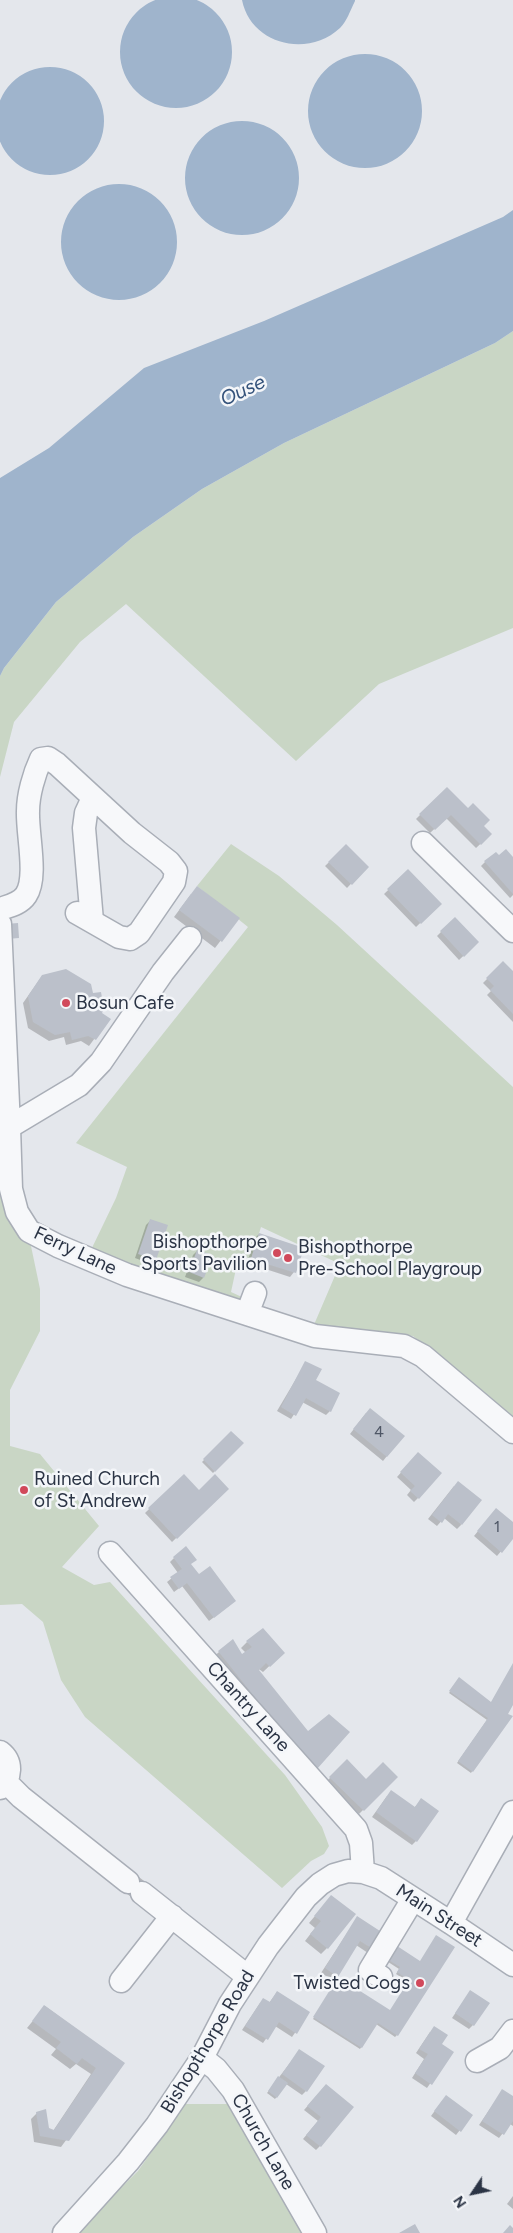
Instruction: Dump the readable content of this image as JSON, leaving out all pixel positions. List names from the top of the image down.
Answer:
{
  "streets": {
    "street": [
      "Ferry Lane",
      "Chantry Lane",
      "Main Street",
      "Bishopthorpe Road",
      "Church Lane"
    ]
  },
  "crossings": [
    ["Chantry Lane", "Main Street"],
    ["Chantry Lane", "Bishopthorpe Road"],
    ["Main Street", "Bishopthorpe Road"],
    ["Bishopthorpe Road", "Church Lane"]
  ],
  "water": ["Ouse"],
  "places": [
    "Bosun Cafe",
    "Bishopthorpe Sports Pavilion",
    "Bishopthorpe Pre-School Playgroup",
    "Ruined Church of St Andrew",
    "Twisted Cogs"
  ],
  "house_numbers": ["4", "1"],
  "north": "bottom left"
}
